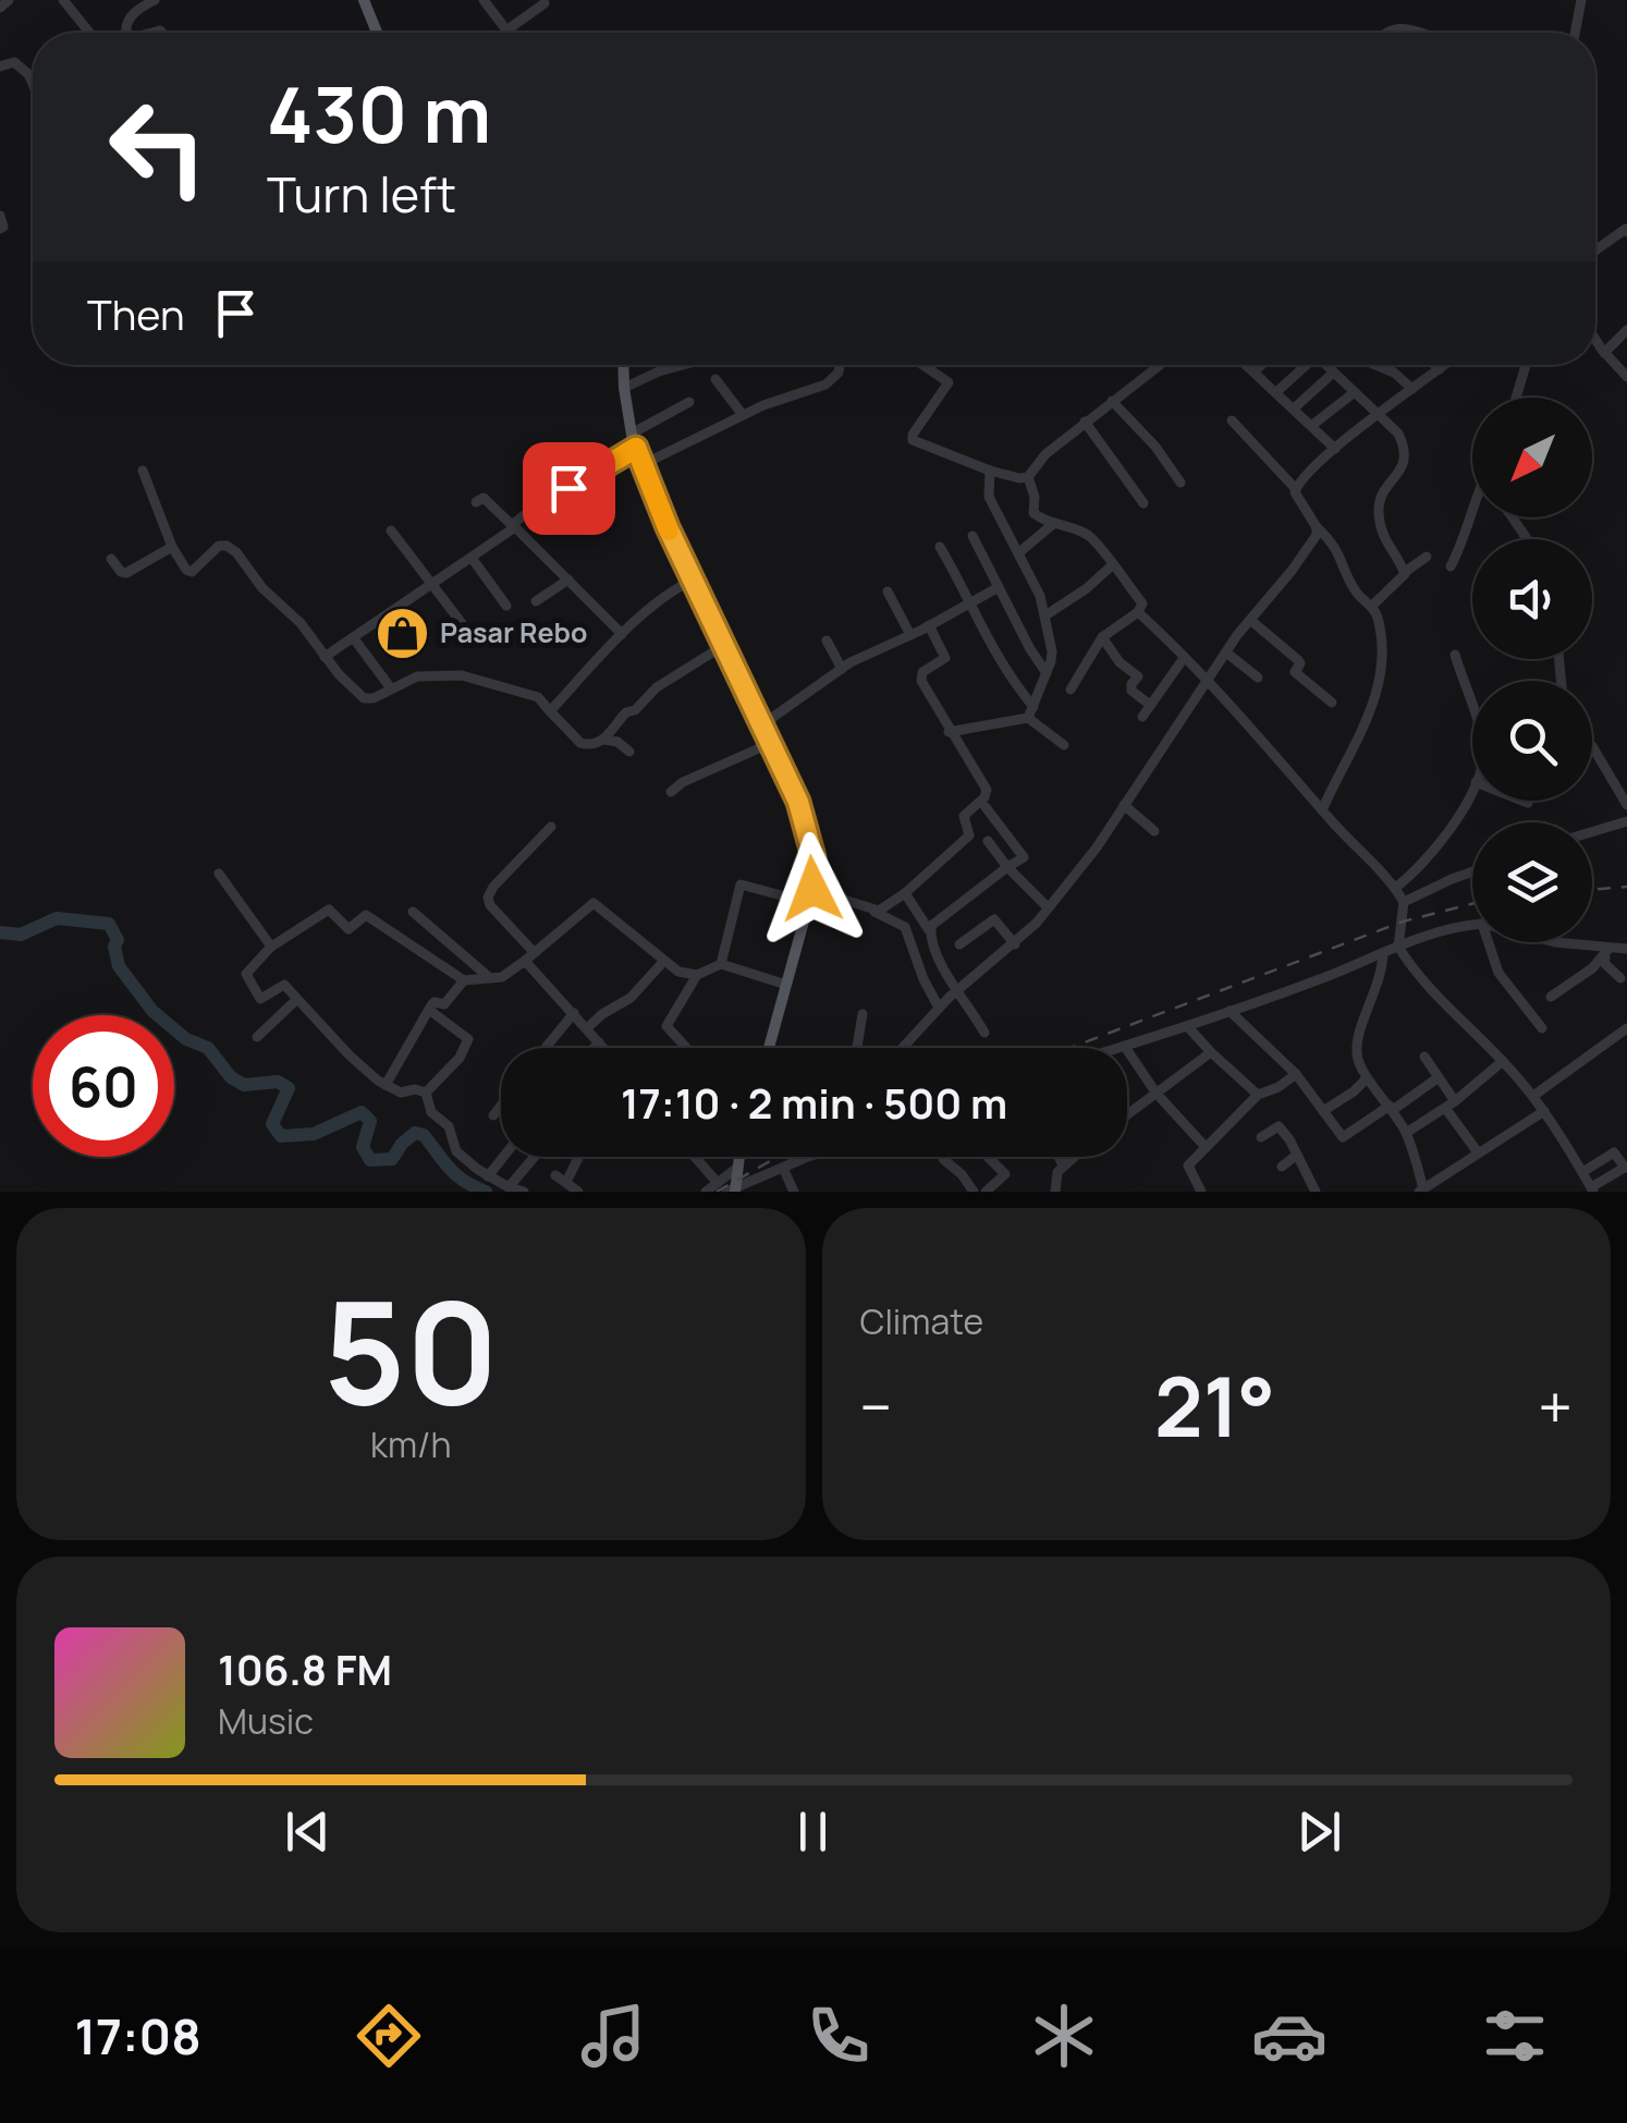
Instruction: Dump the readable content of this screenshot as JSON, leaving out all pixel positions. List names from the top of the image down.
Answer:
{
  "places": {
    "shop": ["Pasar Rebo"]
  },
  "north": "bottom left",
  "page": {
    "turn": ["430 m", "Turn left"],
    "then": "Then",
    "limit": "60",
    "trip": "17:10 · 2 min · 500 m",
    "tile": [
      ["50", "km/h"],
      "Climate"
    ],
    "heat": ["−", "21°", "+"],
    "song": ["106.8 FM", "Music"],
    "tabs": "17:08"
  }
}
